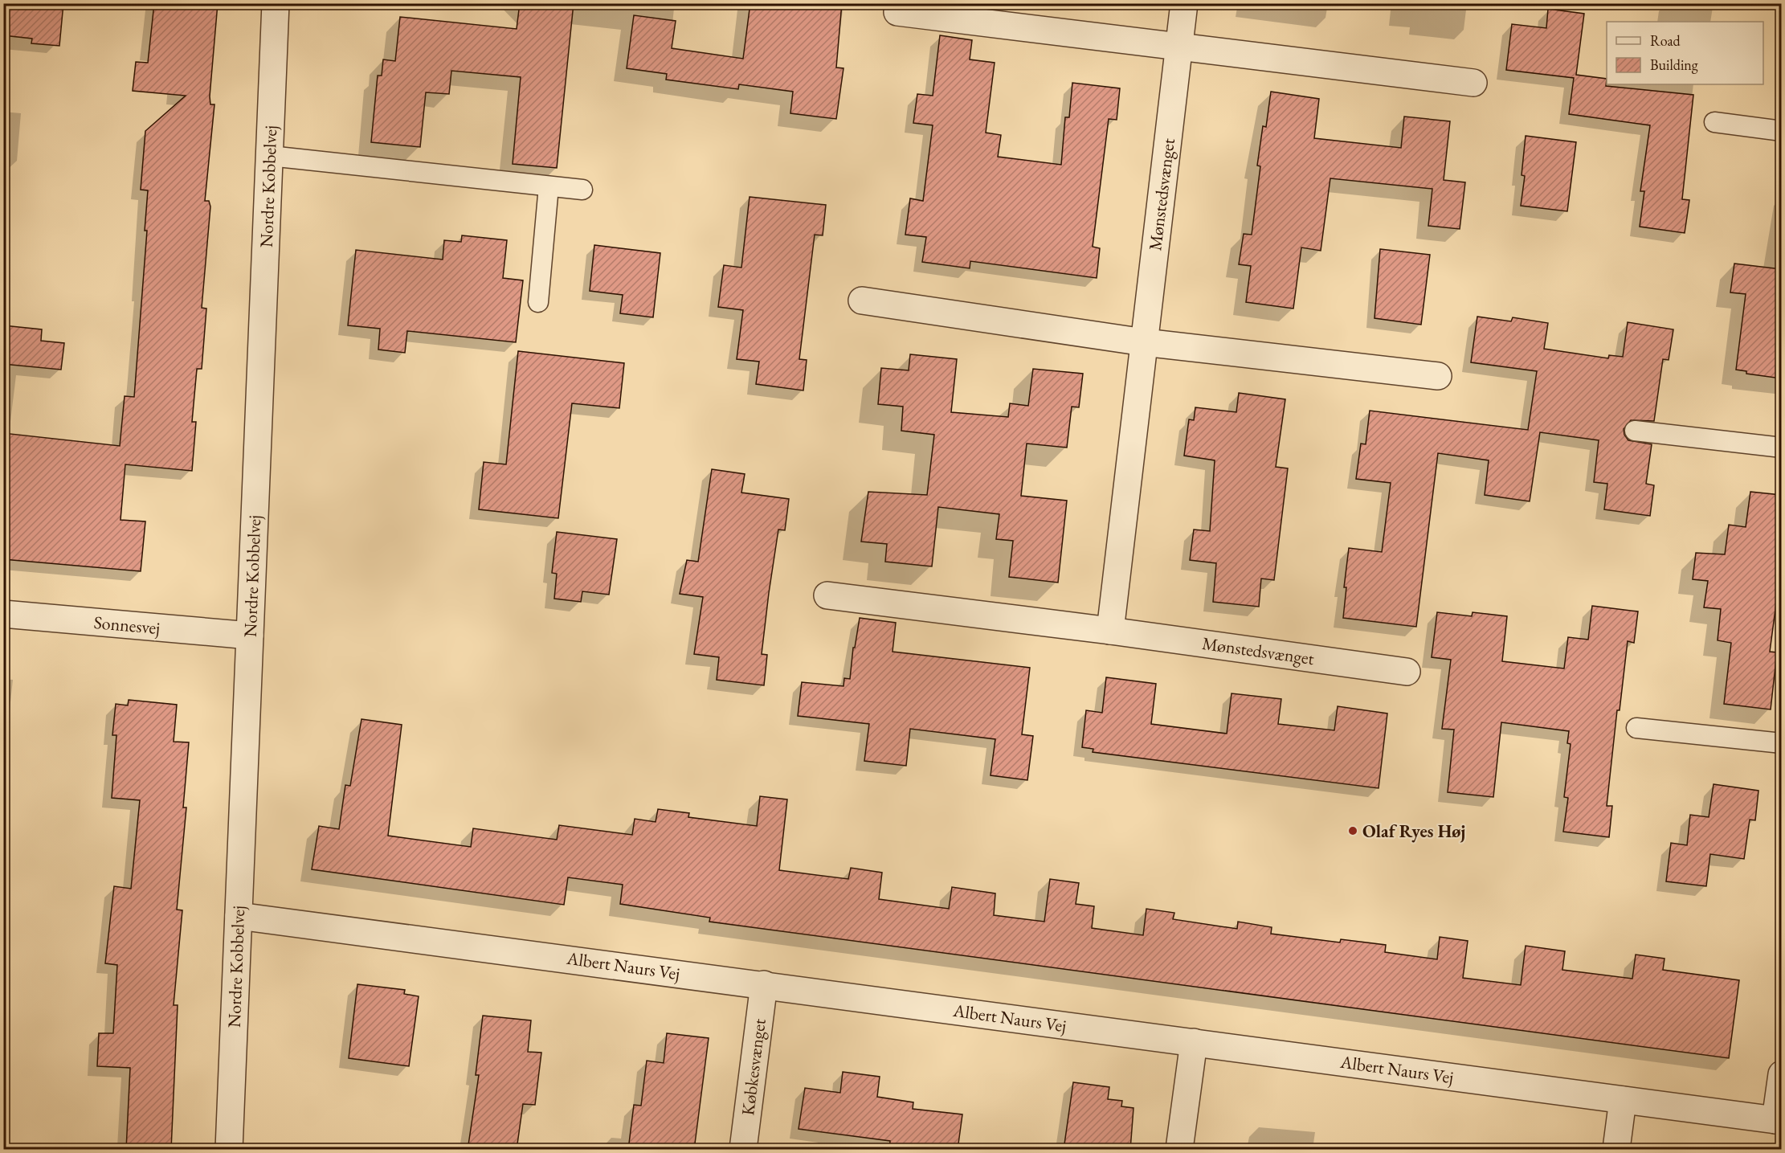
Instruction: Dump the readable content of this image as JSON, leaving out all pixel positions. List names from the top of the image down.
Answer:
{
  "streets": {
    "street": [
      "Nordre Kobbelvej",
      "Mønstedsvænget",
      "Sonnesvej",
      "Albert Naurs Vej",
      "Købkesvænget"
    ]
  },
  "crossings": [
    ["Nordre Kobbelvej", "Sonnesvej"],
    ["Nordre Kobbelvej", "Albert Naurs Vej"],
    ["Albert Naurs Vej", "Købkesvænget"]
  ],
  "places": ["Olaf Ryes Høj"],
  "legend": ["Road", "Building"]
}
